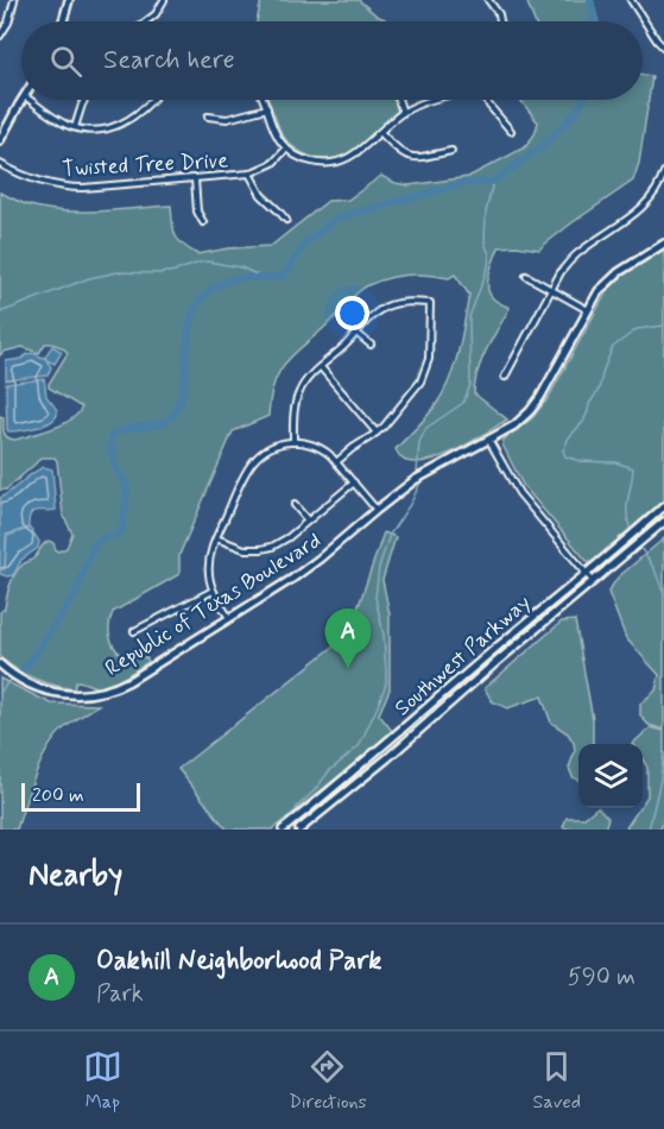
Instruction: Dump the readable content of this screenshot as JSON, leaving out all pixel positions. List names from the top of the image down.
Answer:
{
  "streets": {
    "main road": ["Republic of Texas Boulevard", "Southwest Parkway"],
    "street": ["Twisted Tree Drive"]
  },
  "scale_bar": "200 m",
  "page": {
    "search": "Search here",
    "pins": "A",
    "scale": "200 m",
    "heading": "Nearby",
    "list": [
      {
        "mark": "A",
        "name": "Oakhill Neighborhood Park",
        "note": "Park",
        "value": "590 m"
      }
    ],
    "nav": ["Map", "Directions", "Saved"]
  }
}
